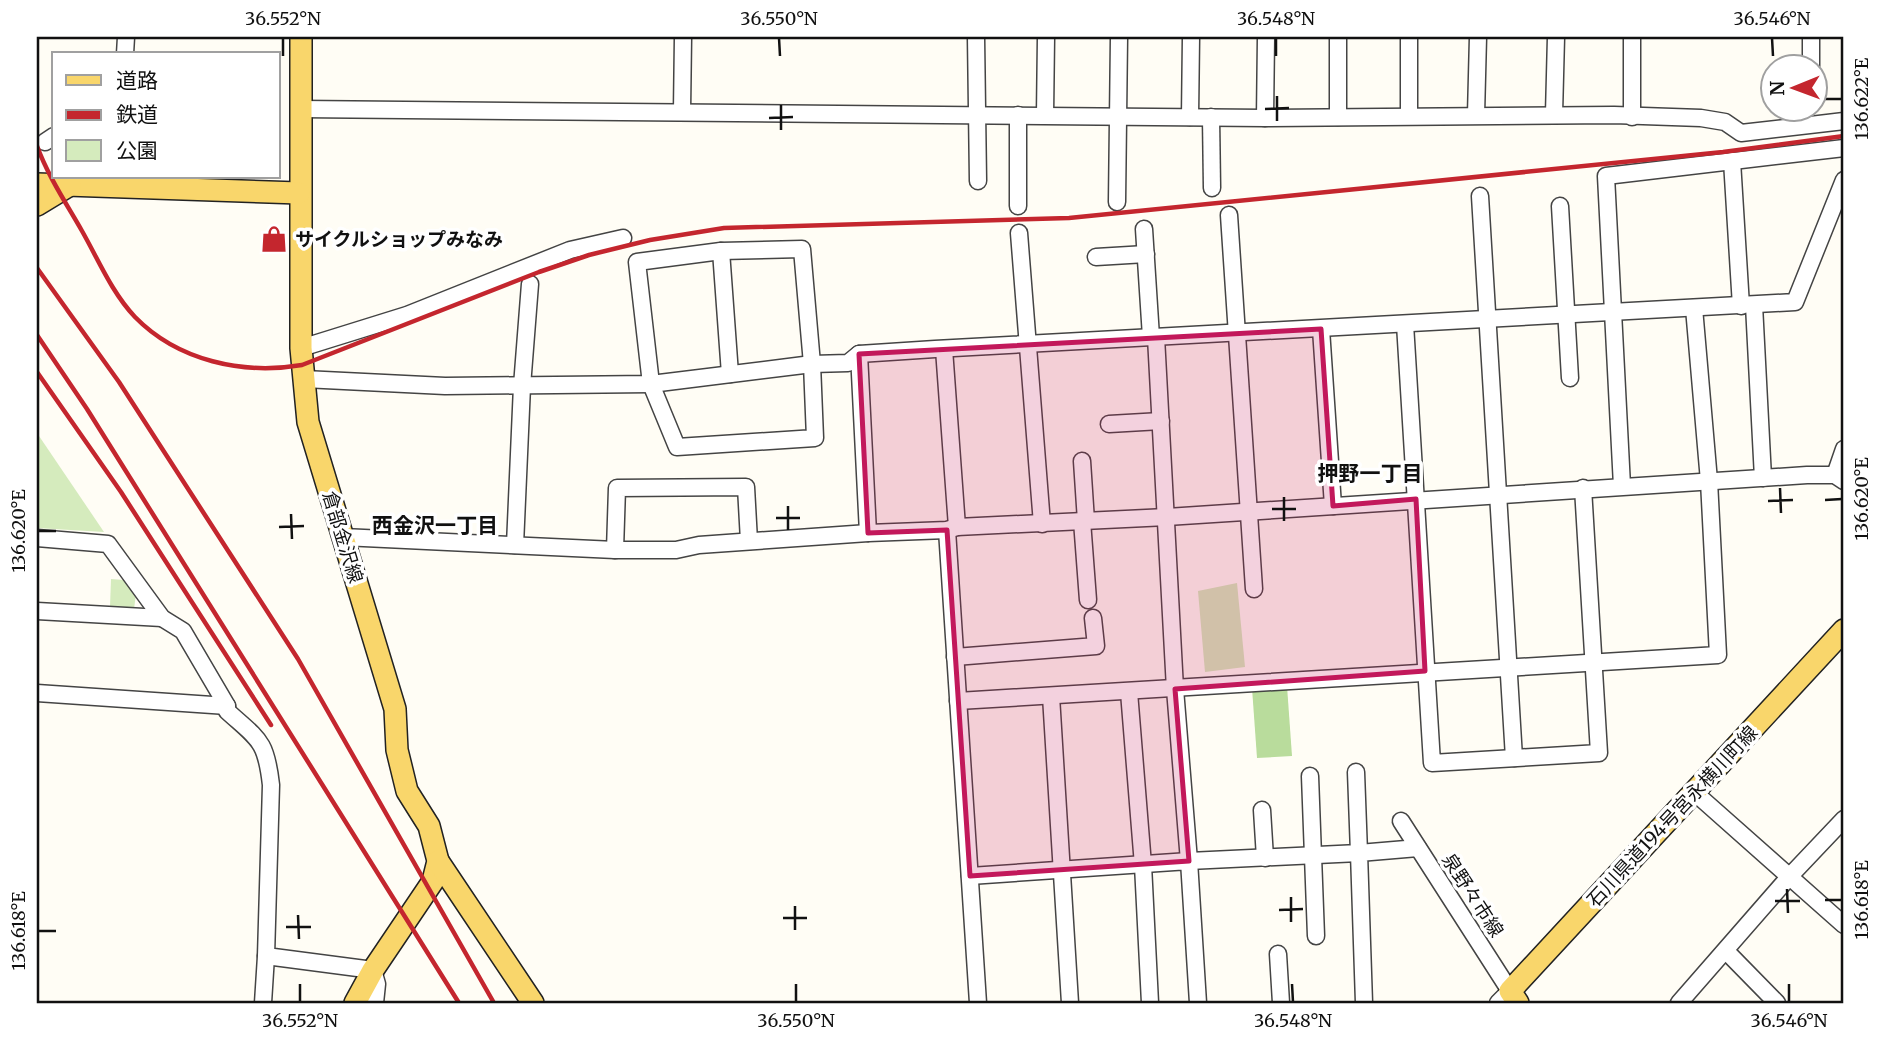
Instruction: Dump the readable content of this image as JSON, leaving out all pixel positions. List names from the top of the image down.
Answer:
{
  "streets": {
    "main road": ["倉部金沢線", "石川県道194号宮永横川町線"],
    "street": ["泉野々市線"]
  },
  "crossings": [
    ["石川県道194号宮永横川町線", "泉野々市線"]
  ],
  "districts": ["押野一丁目", "西金沢一丁目"],
  "places": {
    "shop": ["サイクルショップみなみ"]
  },
  "legend": ["道路", "鉄道", "公園"],
  "north": "left",
  "coordinates": [
    "36.552°N",
    "36.550°N",
    "36.548°N",
    "36.546°N",
    "136.622°E",
    "136.620°E",
    "136.618°E"
  ]
}
